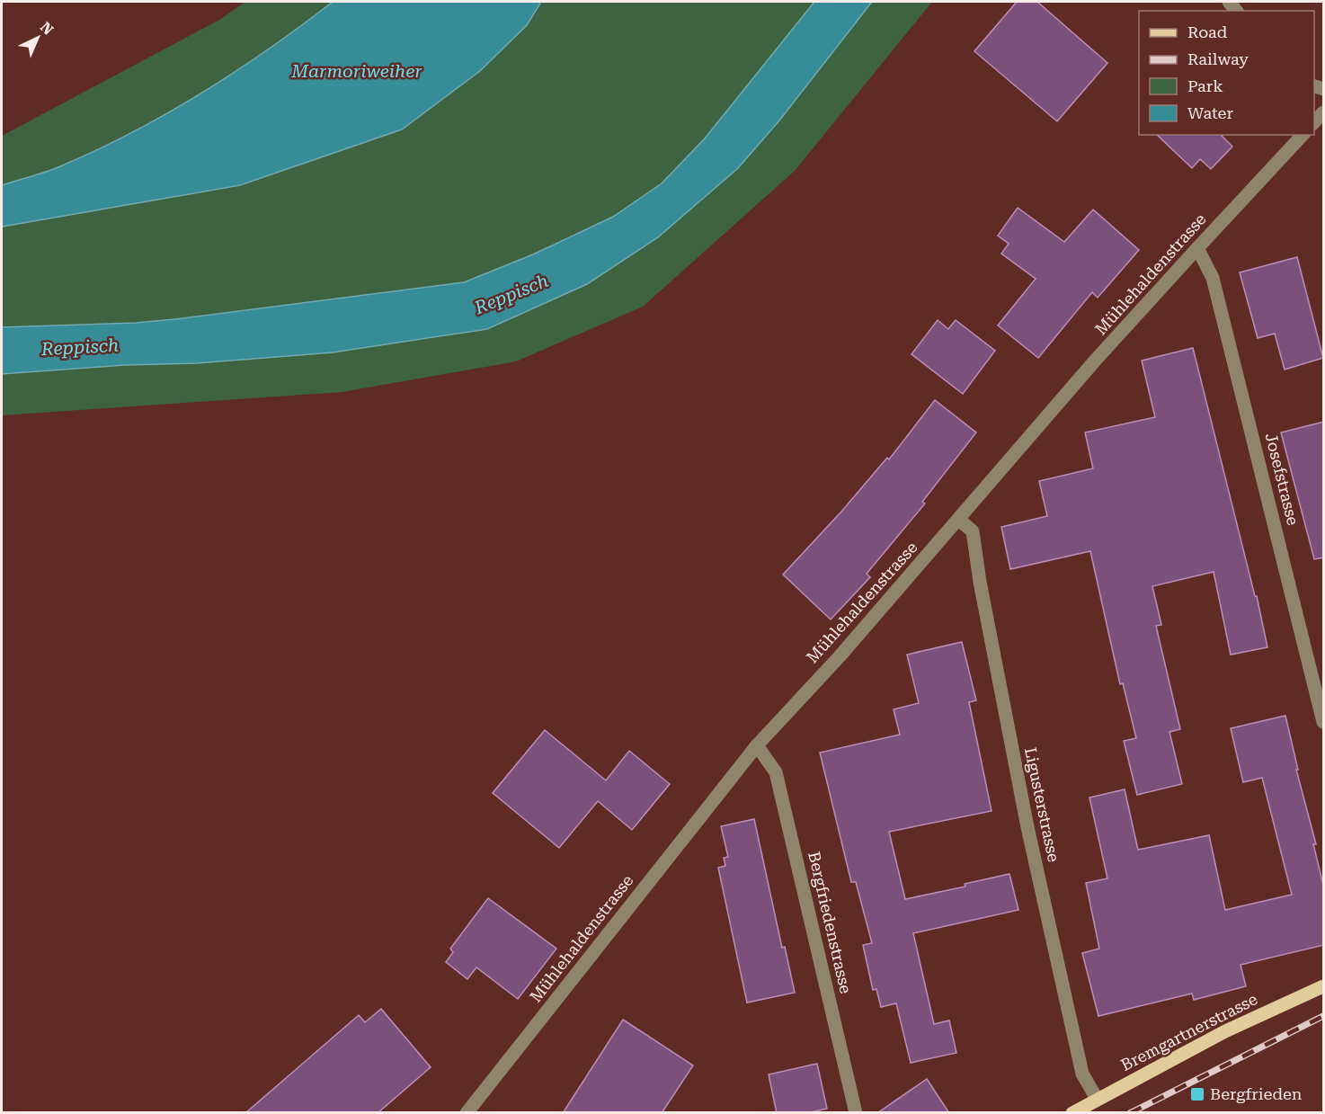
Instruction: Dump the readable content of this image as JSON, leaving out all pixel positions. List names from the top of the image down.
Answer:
{
  "streets": {
    "main road": ["Bremgartnerstrasse"],
    "street": [
      "Mühlehaldenstrasse",
      "Josefstrasse",
      "Ligusterstrasse",
      "Bergfriedenstrasse"
    ]
  },
  "crossings": [
    ["Mühlehaldenstrasse", "Josefstrasse"],
    ["Mühlehaldenstrasse", "Ligusterstrasse"],
    ["Mühlehaldenstrasse", "Bergfriedenstrasse"],
    ["Ligusterstrasse", "Bremgartnerstrasse"]
  ],
  "water": ["Marmoriweiher", "Reppisch"],
  "places": {
    "transit": ["Bergfrieden"]
  },
  "legend": [
    "Road",
    "Railway",
    "Park",
    "Water"
  ],
  "north": "top right"
}
